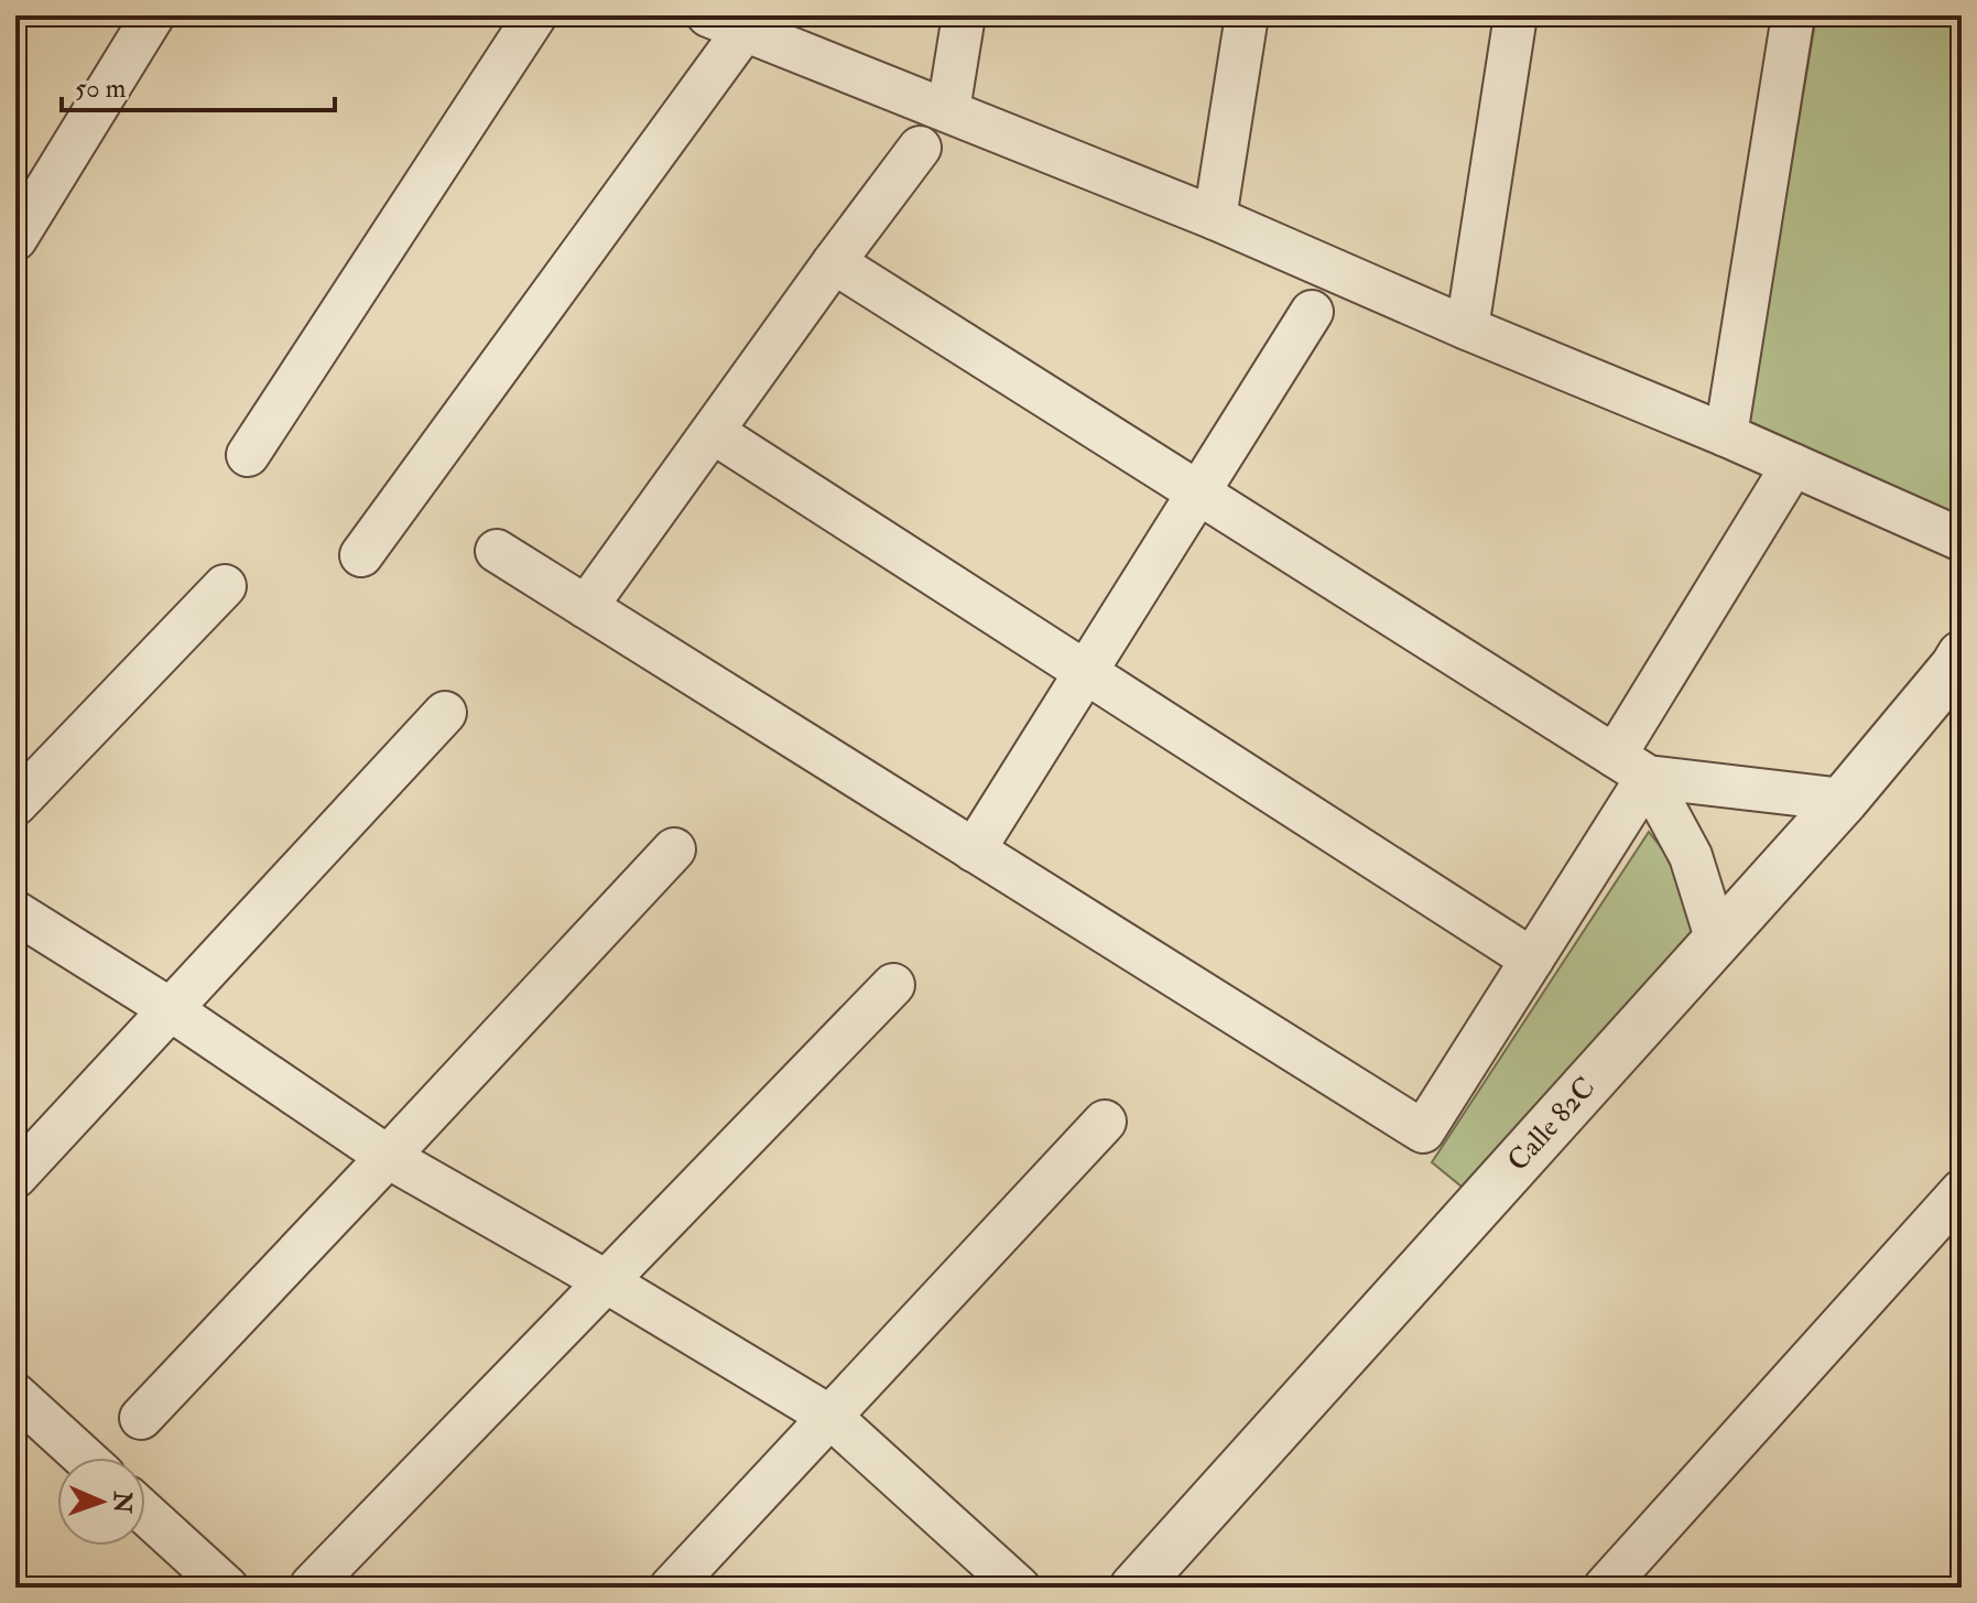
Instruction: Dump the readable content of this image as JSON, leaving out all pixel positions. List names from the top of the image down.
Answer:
{
  "streets": {
    "street": ["Calle 82C"]
  },
  "scale_bar": "50 m",
  "north": "right"
}
